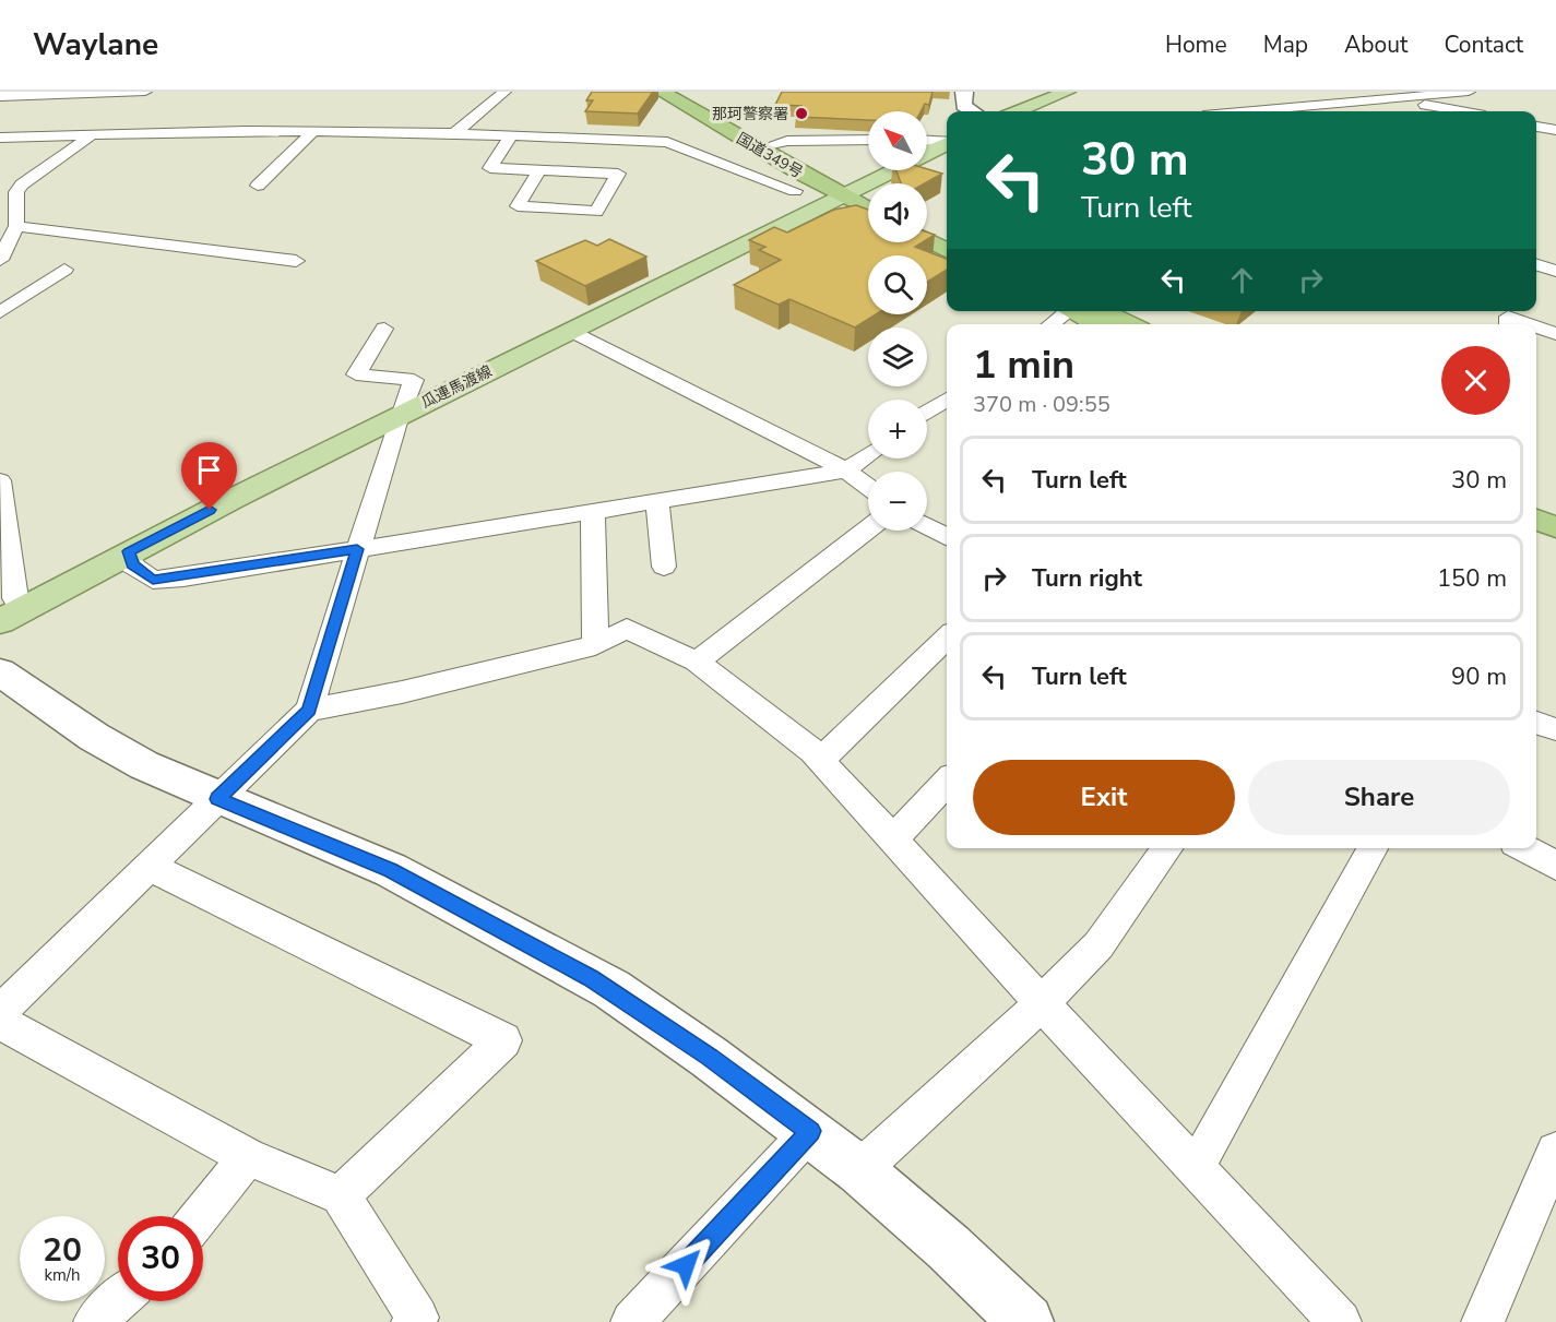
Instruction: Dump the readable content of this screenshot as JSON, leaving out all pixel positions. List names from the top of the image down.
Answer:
{
  "streets": {
    "highway": ["国道349号"],
    "main road": ["瓜連馬渡線"]
  },
  "crossings": [
    ["国道349号", "瓜連馬渡線"]
  ],
  "places": ["那珂警察署"],
  "north": "top left",
  "page": {
    "header": "Waylane",
    "nav": [
      "Home",
      "Map",
      "About",
      "Contact"
    ],
    "map_buttons": ["+", "−"],
    "turn": ["30 m", "Turn left"],
    "heading": ["1 min", "370 m · 09:55"],
    "list": [
      {
        "name": "Turn left",
        "value": "30 m"
      },
      {
        "name": "Turn right",
        "value": "150 m"
      },
      {
        "name": "Turn left",
        "value": "90 m"
      }
    ],
    "buttons": ["Exit", "Share"],
    "speed": "20 km/h",
    "limit": "30"
  }
}
